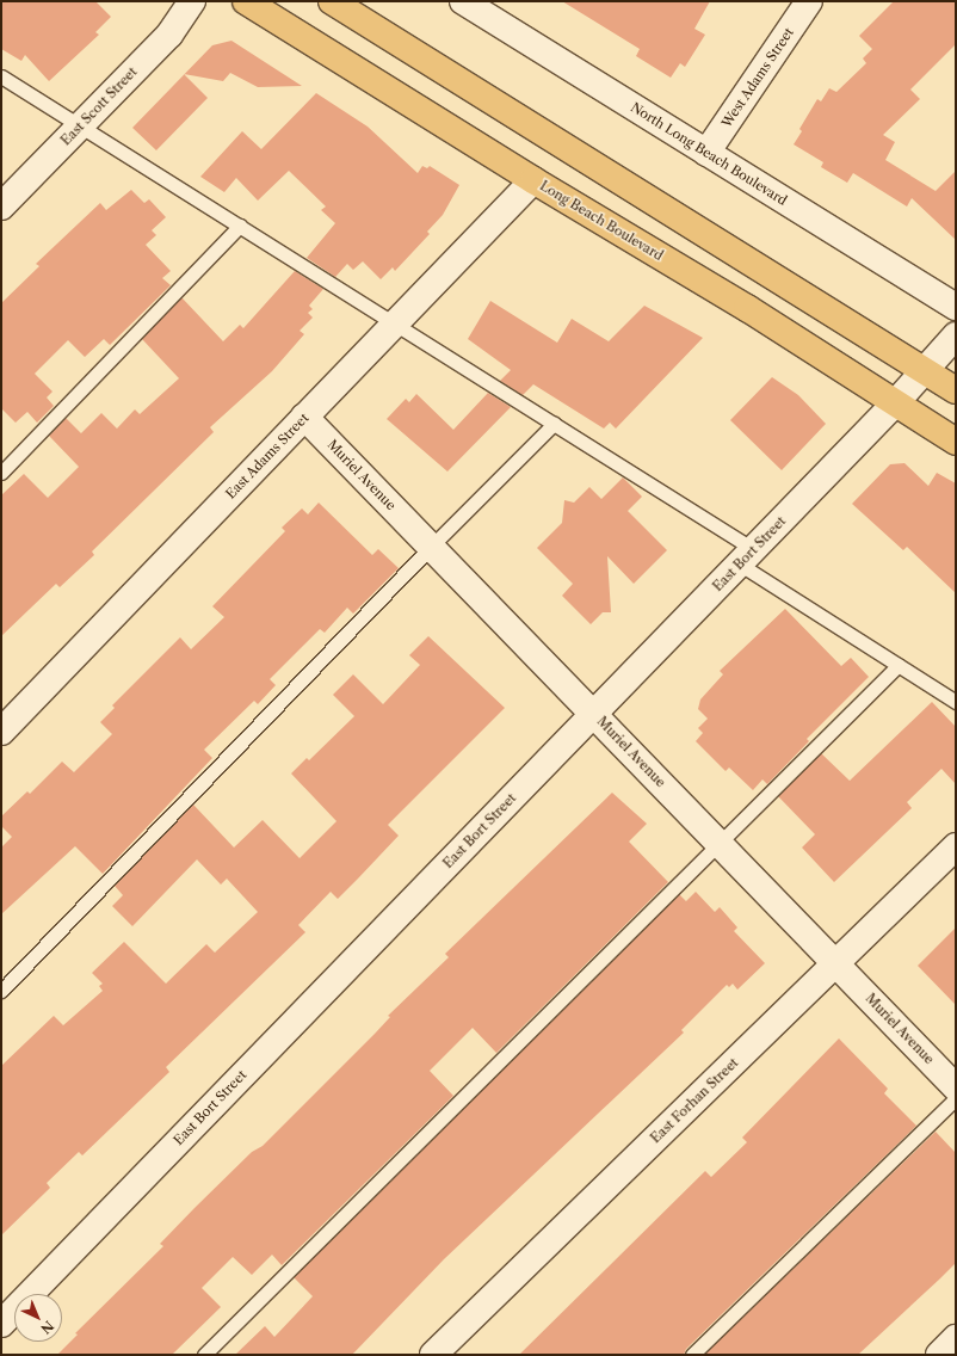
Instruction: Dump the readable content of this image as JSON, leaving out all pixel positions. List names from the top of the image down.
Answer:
{
  "streets": {
    "main road": ["Long Beach Boulevard"],
    "street": [
      "West Adams Street",
      "East Scott Street",
      "North Long Beach Boulevard",
      "East Adams Street",
      "Muriel Avenue",
      "East Bort Street",
      "East Forhan Street"
    ]
  },
  "crossings": [
    ["West Adams Street", "North Long Beach Boulevard"],
    ["Long Beach Boulevard", "East Adams Street"],
    ["Long Beach Boulevard", "East Bort Street"],
    ["East Adams Street", "Muriel Avenue"],
    ["Muriel Avenue", "East Bort Street"],
    ["Muriel Avenue", "East Forhan Street"]
  ],
  "north": "bottom right"
}
